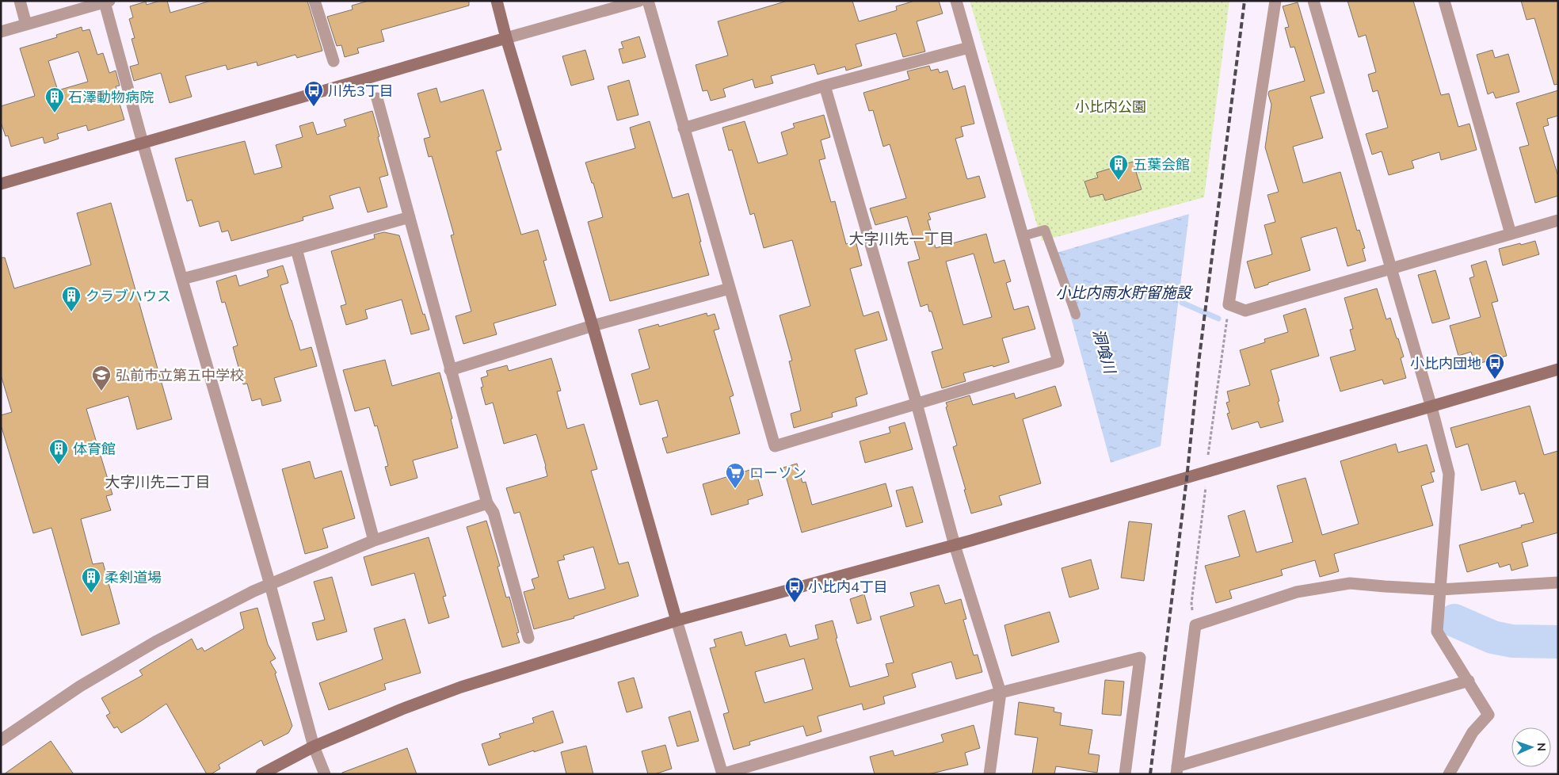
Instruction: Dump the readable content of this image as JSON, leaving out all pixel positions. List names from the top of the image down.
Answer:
{
  "districts": ["大字川先一丁目", "大字川先二丁目"],
  "water": ["小比内雨水貯留施設", "洞喰川"],
  "parks": ["小比内公園"],
  "places": {
    "bus stop": ["川先3丁目", "小比内団地", "小比内4丁目"],
    "building": [
      "石澤動物病院",
      "五葉会館",
      "クラブハウス",
      "体育館",
      "柔剣道場"
    ],
    "school or university": ["弘前市立第五中学校"],
    "supermarket": ["ローソン"]
  },
  "north": "right"
}
